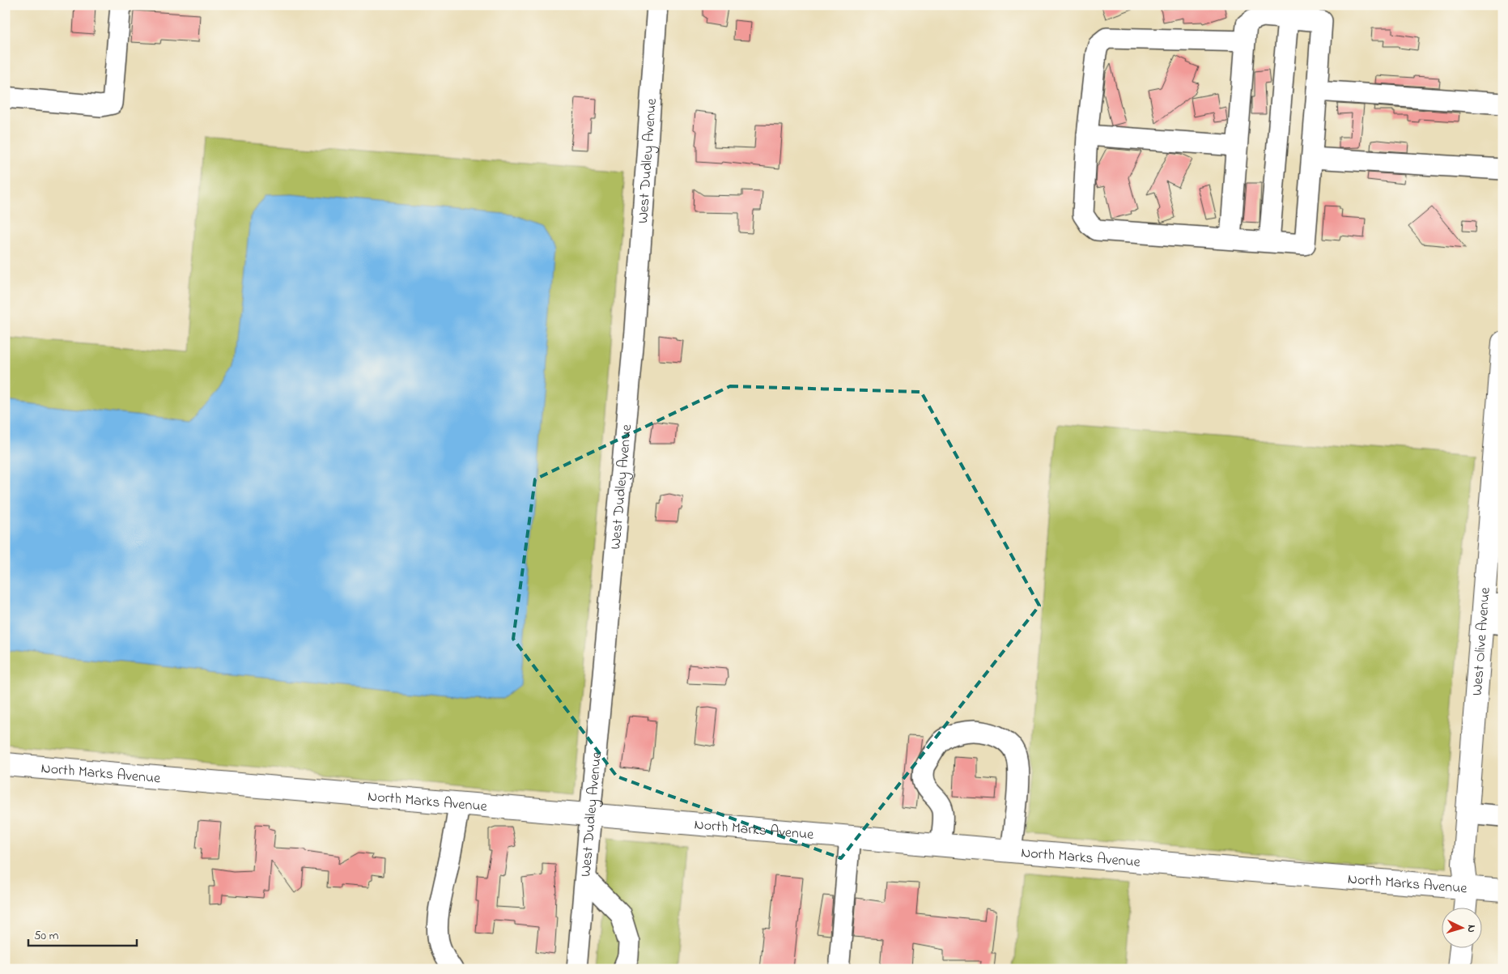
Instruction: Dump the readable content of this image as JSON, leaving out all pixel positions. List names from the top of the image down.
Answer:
{
  "streets": {
    "main road": ["West Olive Avenue", "North Marks Avenue"],
    "street": ["West Dudley Avenue"]
  },
  "crossings": [
    ["West Dudley Avenue", "North Marks Avenue"],
    ["West Olive Avenue", "North Marks Avenue"]
  ],
  "scale_bar": "50 m",
  "north": "right"
}
